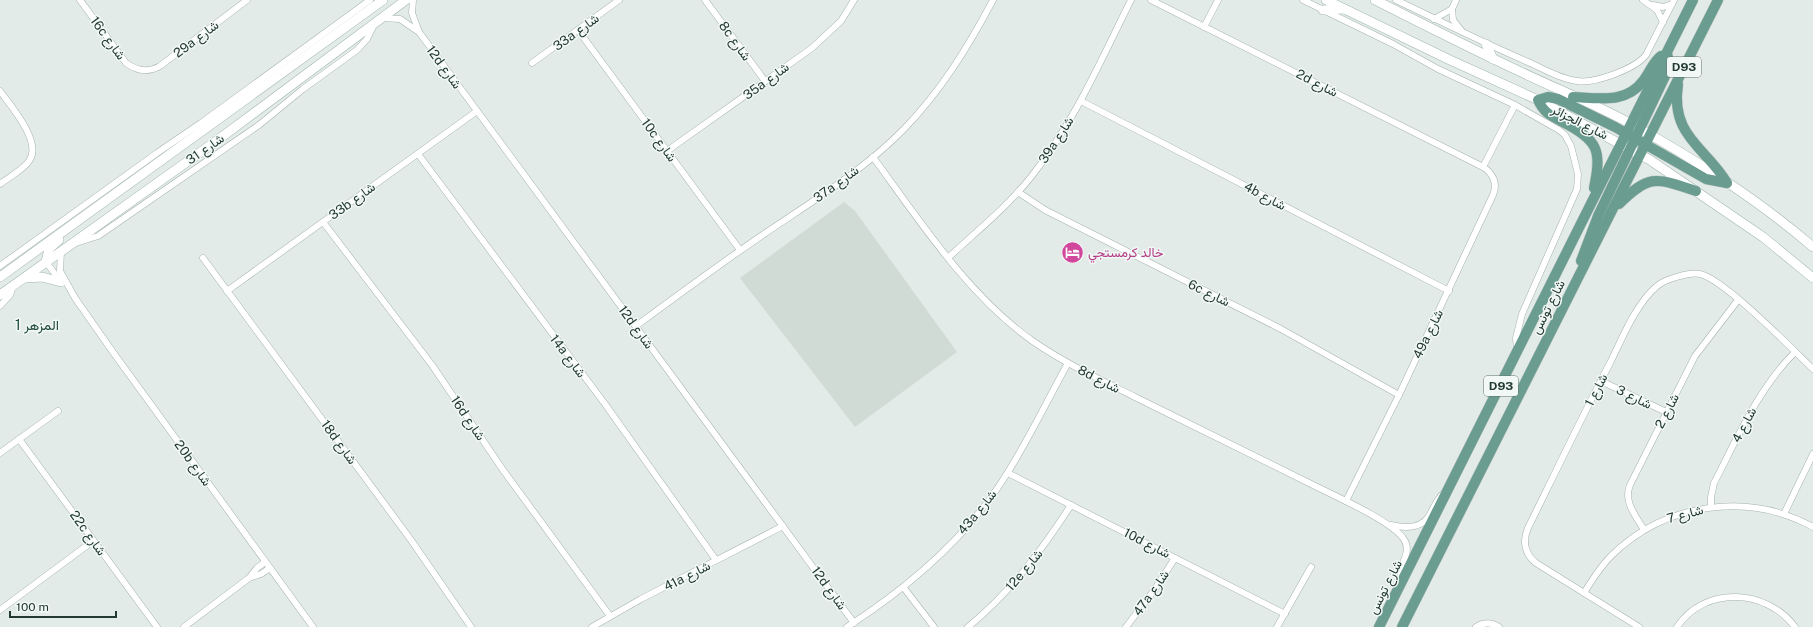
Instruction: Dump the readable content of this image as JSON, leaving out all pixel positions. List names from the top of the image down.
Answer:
{
  "streets": {
    "main road": ["D93", "شارع تونس"],
    "street": [
      "33a شارع",
      "16c شارع",
      "29a شارع",
      "8c شارع",
      "12d شارع",
      "35a شارع",
      "2d شارع",
      "شارع الجزائر",
      "10c شارع",
      "39a شارع",
      "شارع 31",
      "37a شارع",
      "4b شارع",
      "33b شارع",
      "6c شارع",
      "49a شارع",
      "14a شارع",
      "8d شارع",
      "شارع 1",
      "شارع 3",
      "شارع 2",
      "16d شارع",
      "شارع 4",
      "18d شارع",
      "20b شارع",
      "43a شارع",
      "شارع 7",
      "22c شارع",
      "10d شارع",
      "12e شارع",
      "41a شارع",
      "47a شارع"
    ]
  },
  "crossings": [
    ["33a شارع", "10c شارع"],
    ["16c شارع", "29a شارع"],
    ["8c شارع", "35a شارع"],
    ["12d شارع", "شارع 31"],
    ["12d شارع", "37a شارع"],
    ["12d شارع", "33b شارع"],
    ["12d شارع", "43a شارع"],
    ["12d شارع", "41a شارع"],
    ["35a شارع", "10c شارع"],
    ["2d شارع", "49a شارع"],
    ["شارع الجزائر", "شارع تونس"],
    ["10c شارع", "37a شارع"],
    ["39a شارع", "4b شارع"],
    ["39a شارع", "6c شارع"],
    ["39a شارع", "8d شارع"],
    ["شارع 31", "20b شارع"],
    ["37a شارع", "8d شارع"],
    ["4b شارع", "49a شارع"],
    ["33b شارع", "14a شارع"],
    ["33b شارع", "16d شارع"],
    ["33b شارع", "18d شارع"],
    ["6c شارع", "49a شارع"],
    ["شارع تونس", "8d شارع"],
    ["49a شارع", "8d شارع"],
    ["14a شارع", "41a شارع"],
    ["8d شارع", "43a شارع"],
    ["شارع 1", "شارع 3"],
    ["شارع 1", "شارع 2"],
    ["شارع 1", "شارع 4"],
    ["شارع 1", "شارع 7"],
    ["شارع 3", "شارع 2"],
    ["شارع 2", "شارع 7"],
    ["16d شارع", "41a شارع"],
    ["شارع 4", "شارع 7"],
    ["43a شارع", "10d شارع"],
    ["10d شارع", "12e شارع"],
    ["10d شارع", "47a شارع"]
  ],
  "districts": ["المزهر 1"],
  "places": {
    "hotel": ["خالد كرمستجي"]
  },
  "scale_bar": "100 m"
}
